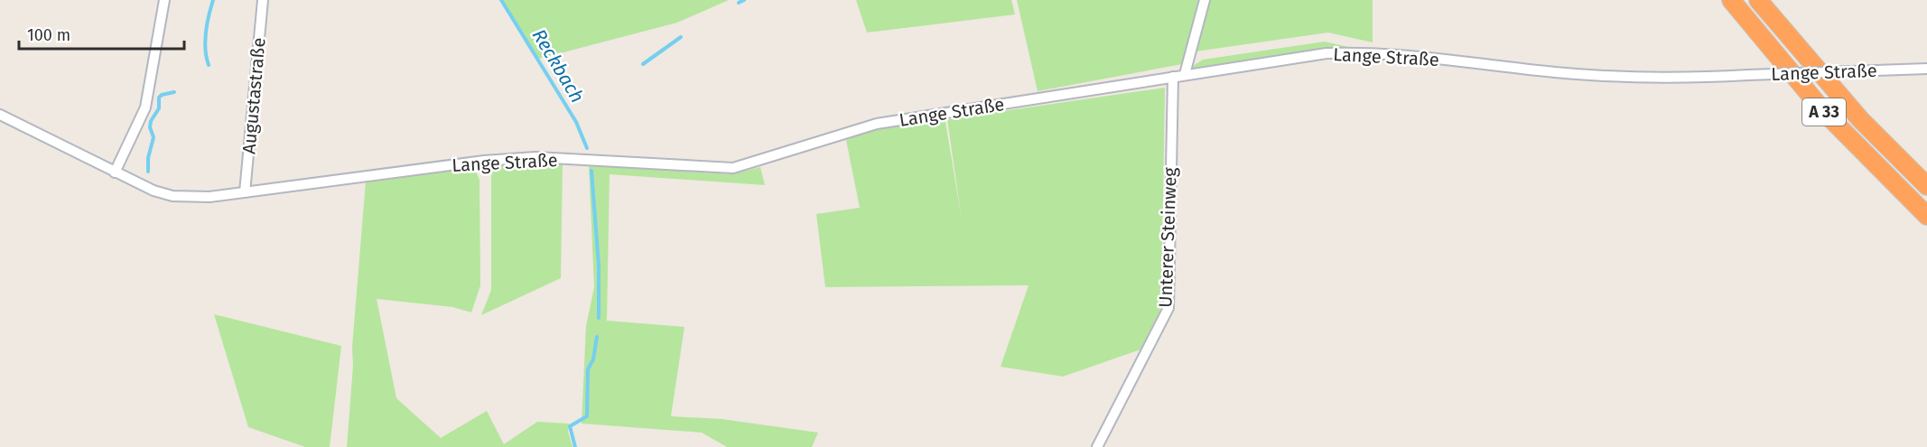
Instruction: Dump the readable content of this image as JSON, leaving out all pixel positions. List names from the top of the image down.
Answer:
{
  "streets": {
    "highway": ["A 33"],
    "street": ["Lange Straße", "Augustastraße", "Unterer Steinweg"]
  },
  "crossings": [
    ["Lange Straße", "Augustastraße"],
    ["Lange Straße", "Unterer Steinweg"]
  ],
  "water": ["Reckbach"],
  "scale_bar": "100 m"
}
